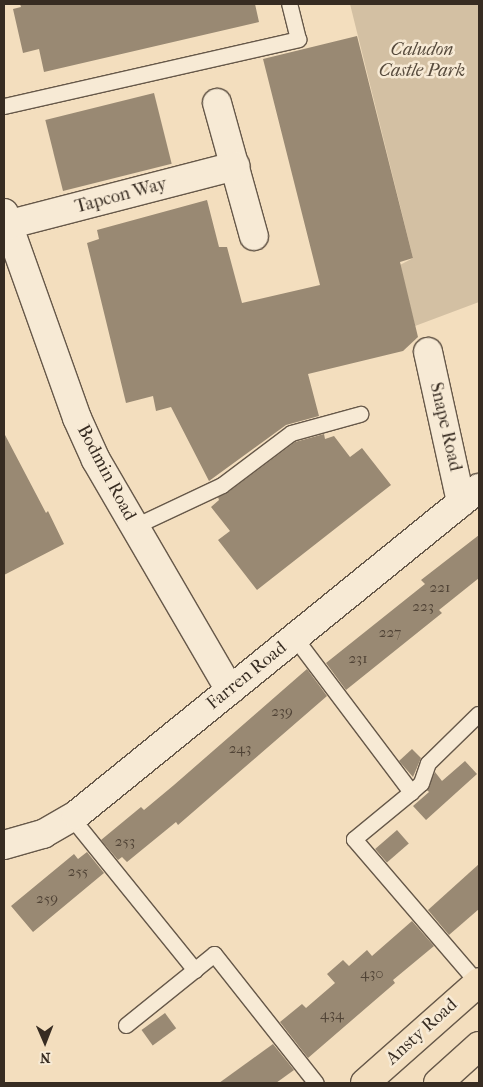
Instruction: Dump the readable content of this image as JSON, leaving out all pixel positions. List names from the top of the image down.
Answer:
{
  "streets": {
    "highway": ["Ansty Road"],
    "street": [
      "Tapcon Way",
      "Snape Road",
      "Bodmin Road",
      "Farren Road"
    ]
  },
  "crossings": [
    ["Tapcon Way", "Bodmin Road"],
    ["Snape Road", "Farren Road"],
    ["Bodmin Road", "Farren Road"]
  ],
  "parks": ["Caludon Castle Park"],
  "house_numbers": [
    "221",
    "223",
    "227",
    "231",
    "239",
    "243",
    "253",
    "255",
    "259",
    "430",
    "434"
  ],
  "north": "bottom"
}
